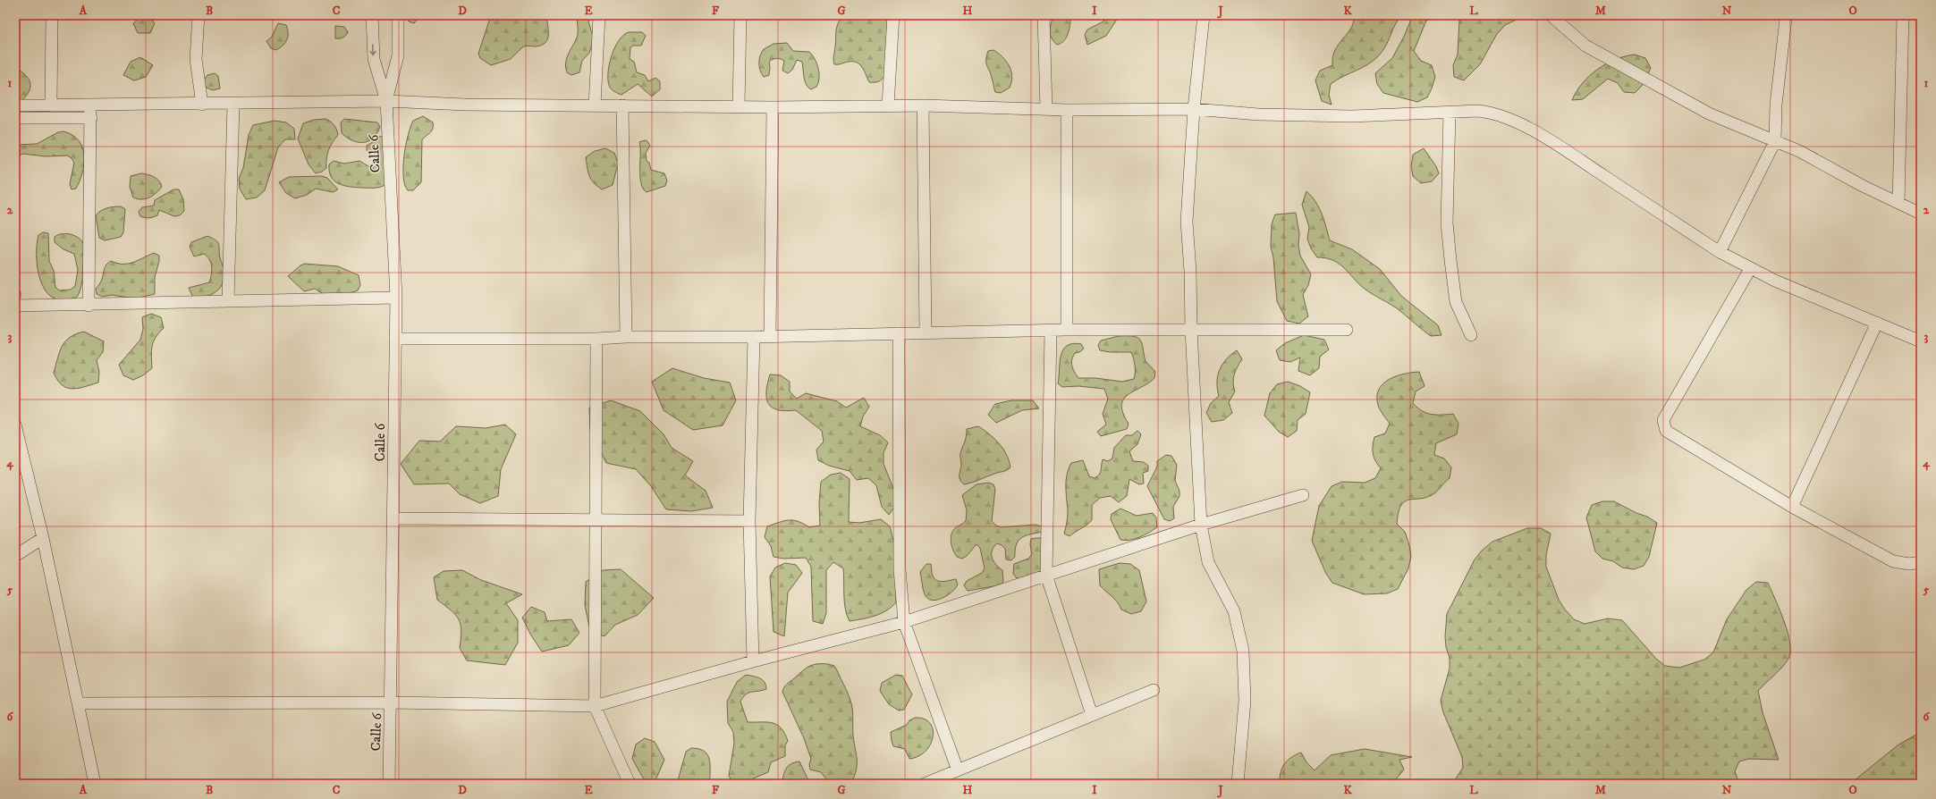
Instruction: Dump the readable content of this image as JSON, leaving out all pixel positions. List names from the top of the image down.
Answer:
{
  "streets": {
    "street": ["Calle 6"]
  },
  "grid": {
    "columns": [
      "A",
      "B",
      "C",
      "D",
      "E",
      "F",
      "G",
      "H",
      "I",
      "J",
      "K",
      "L",
      "M",
      "N",
      "O"
    ],
    "rows": [
      "1",
      "2",
      "3",
      "4",
      "5",
      "6"
    ]
  }
}
